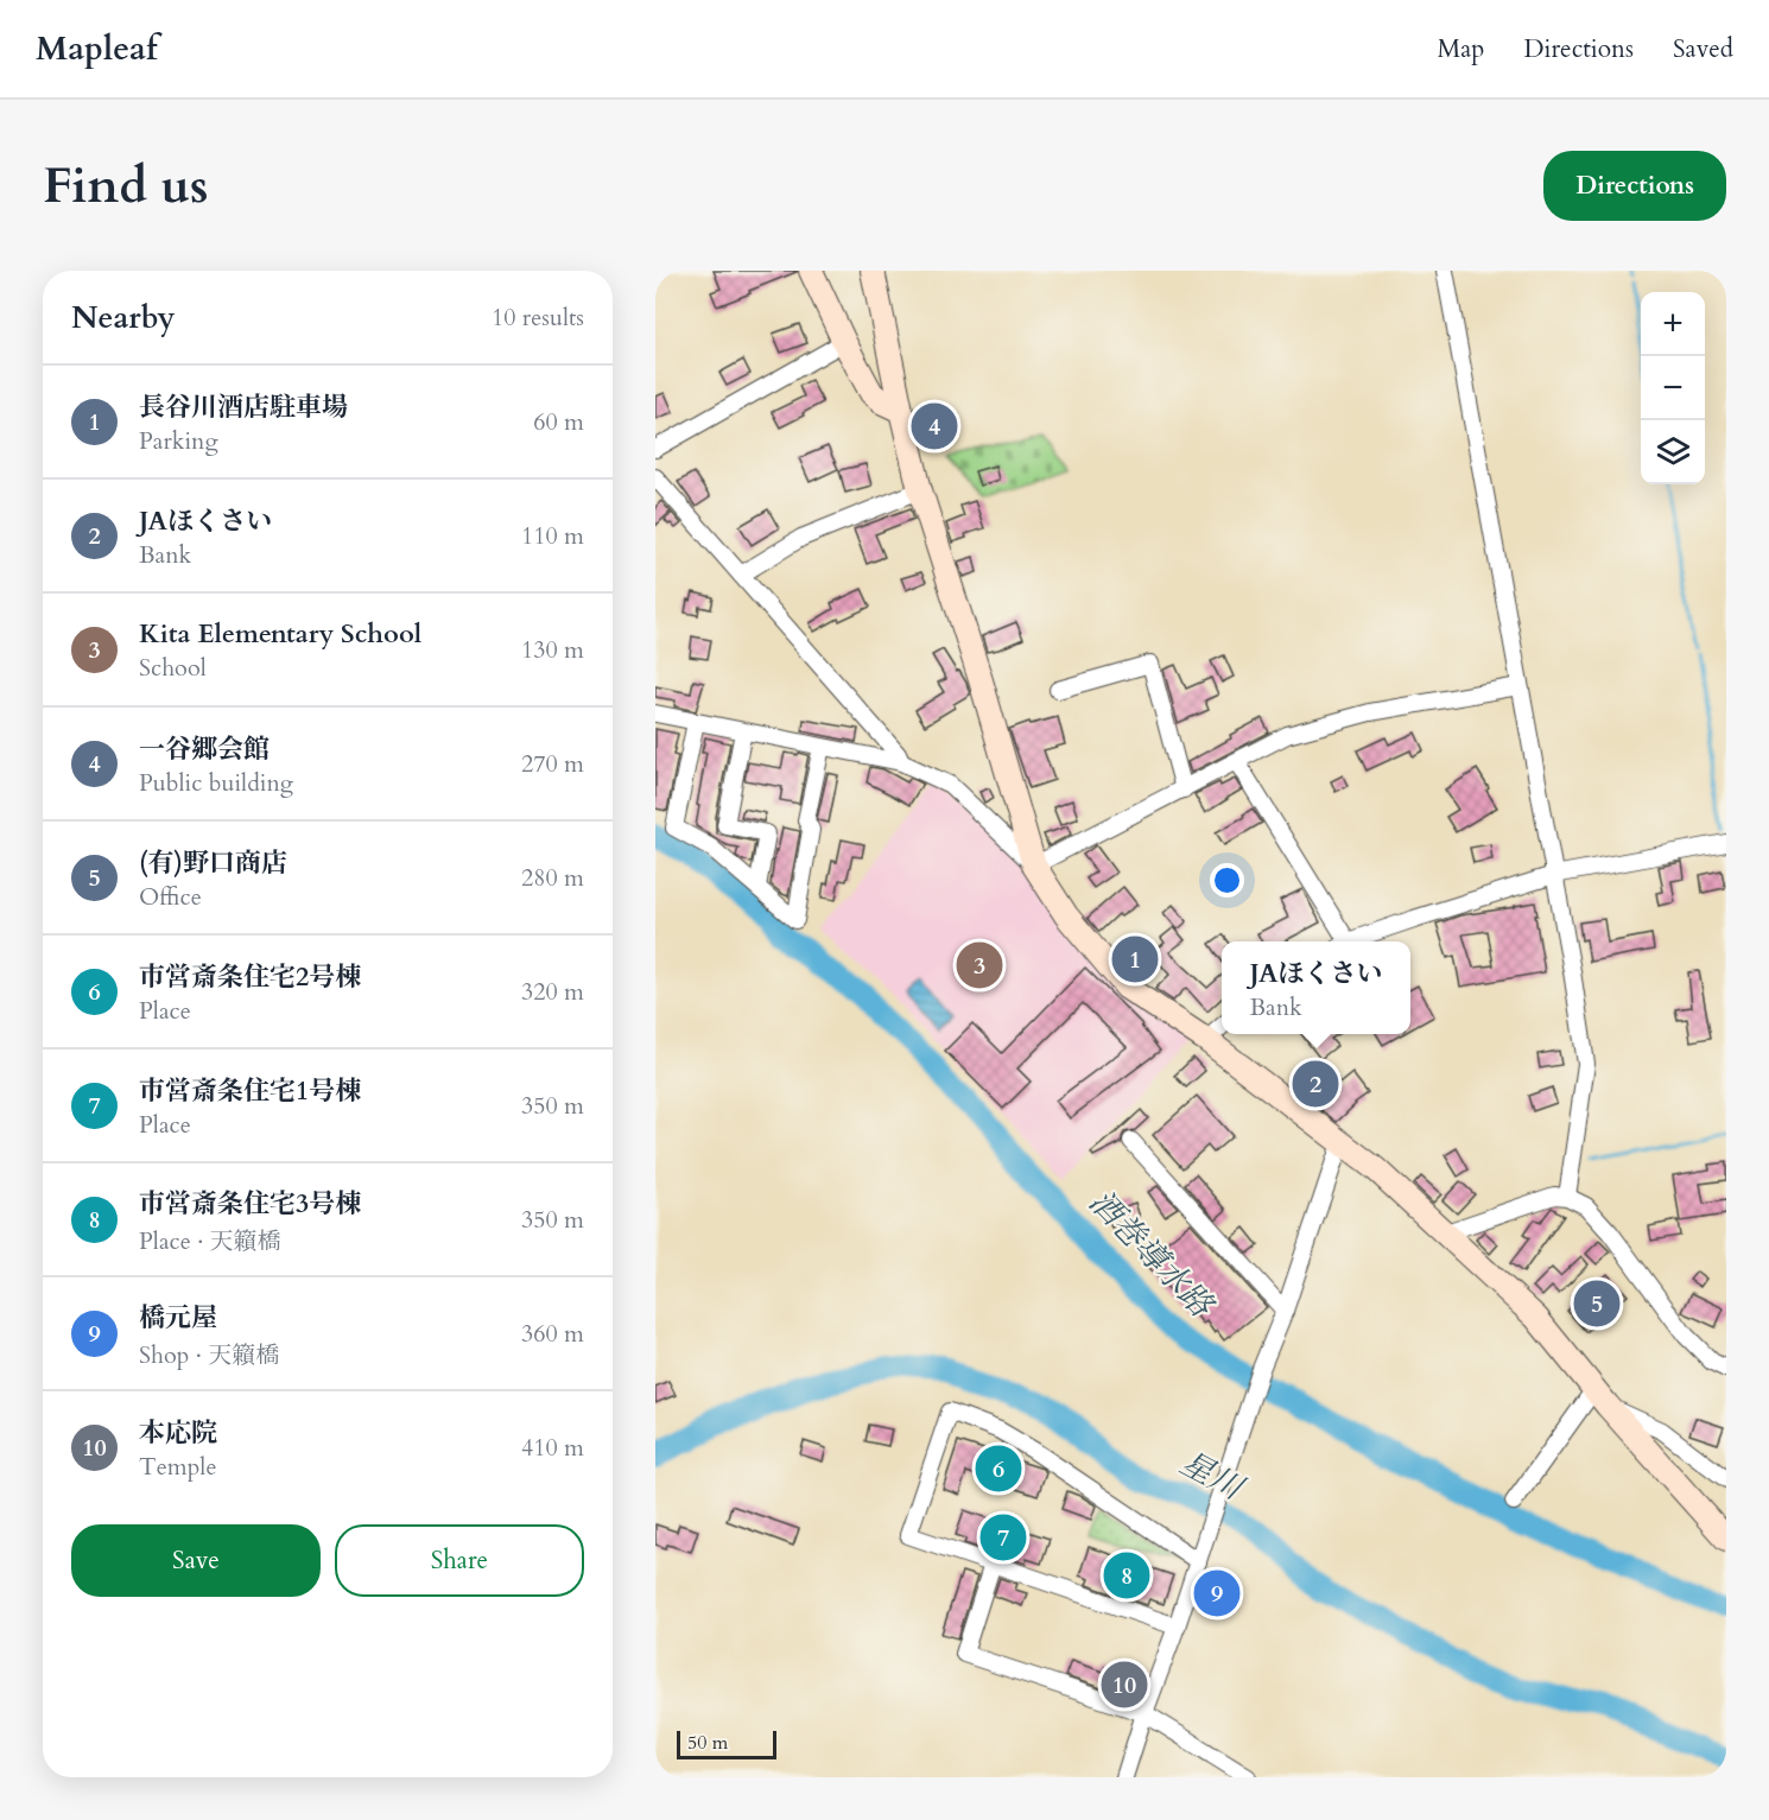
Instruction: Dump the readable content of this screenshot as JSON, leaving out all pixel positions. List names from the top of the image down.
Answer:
{
  "water": ["酒巻導水路", "星川"],
  "scale_bar": "50 m",
  "page": {
    "header": "Mapleaf",
    "nav": ["Map", "Directions", "Saved"],
    "buttons": [
      "Directions",
      ["Save", "Share"]
    ],
    "title": "Find us",
    "heading": ["Nearby", "10 results"],
    "map_buttons": ["+", "−"],
    "list": [
      {
        "mark": "1",
        "name": "長谷川酒店駐車場",
        "note": "Parking",
        "value": "60 m"
      },
      {
        "mark": "2",
        "name": "JAほくさい",
        "note": "Bank",
        "value": "110 m"
      },
      {
        "mark": "3",
        "name": "Kita Elementary School",
        "note": "School",
        "value": "130 m"
      },
      {
        "mark": "4",
        "name": "一谷郷会館",
        "note": "Public building",
        "value": "270 m"
      },
      {
        "mark": "5",
        "name": "(有)野口商店",
        "note": "Office",
        "value": "280 m"
      },
      {
        "mark": "6",
        "name": "市営斎条住宅2号棟",
        "note": "Place",
        "value": "320 m"
      },
      {
        "mark": "7",
        "name": "市営斎条住宅1号棟",
        "note": "Place",
        "value": "350 m"
      },
      {
        "mark": "8",
        "name": "市営斎条住宅3号棟",
        "note": "Place · 天籟橋",
        "value": "350 m"
      },
      {
        "mark": "9",
        "name": "橋元屋",
        "note": "Shop · 天籟橋",
        "value": "360 m"
      },
      {
        "mark": "10",
        "name": "本応院",
        "note": "Temple",
        "value": "410 m"
      }
    ],
    "pins": [
      "4",
      "1",
      "3",
      "2",
      "5",
      "6",
      "7",
      "8",
      "9",
      "10"
    ],
    "popup": ["JAほくさい", "Bank"],
    "scale": "50 m"
  }
}
